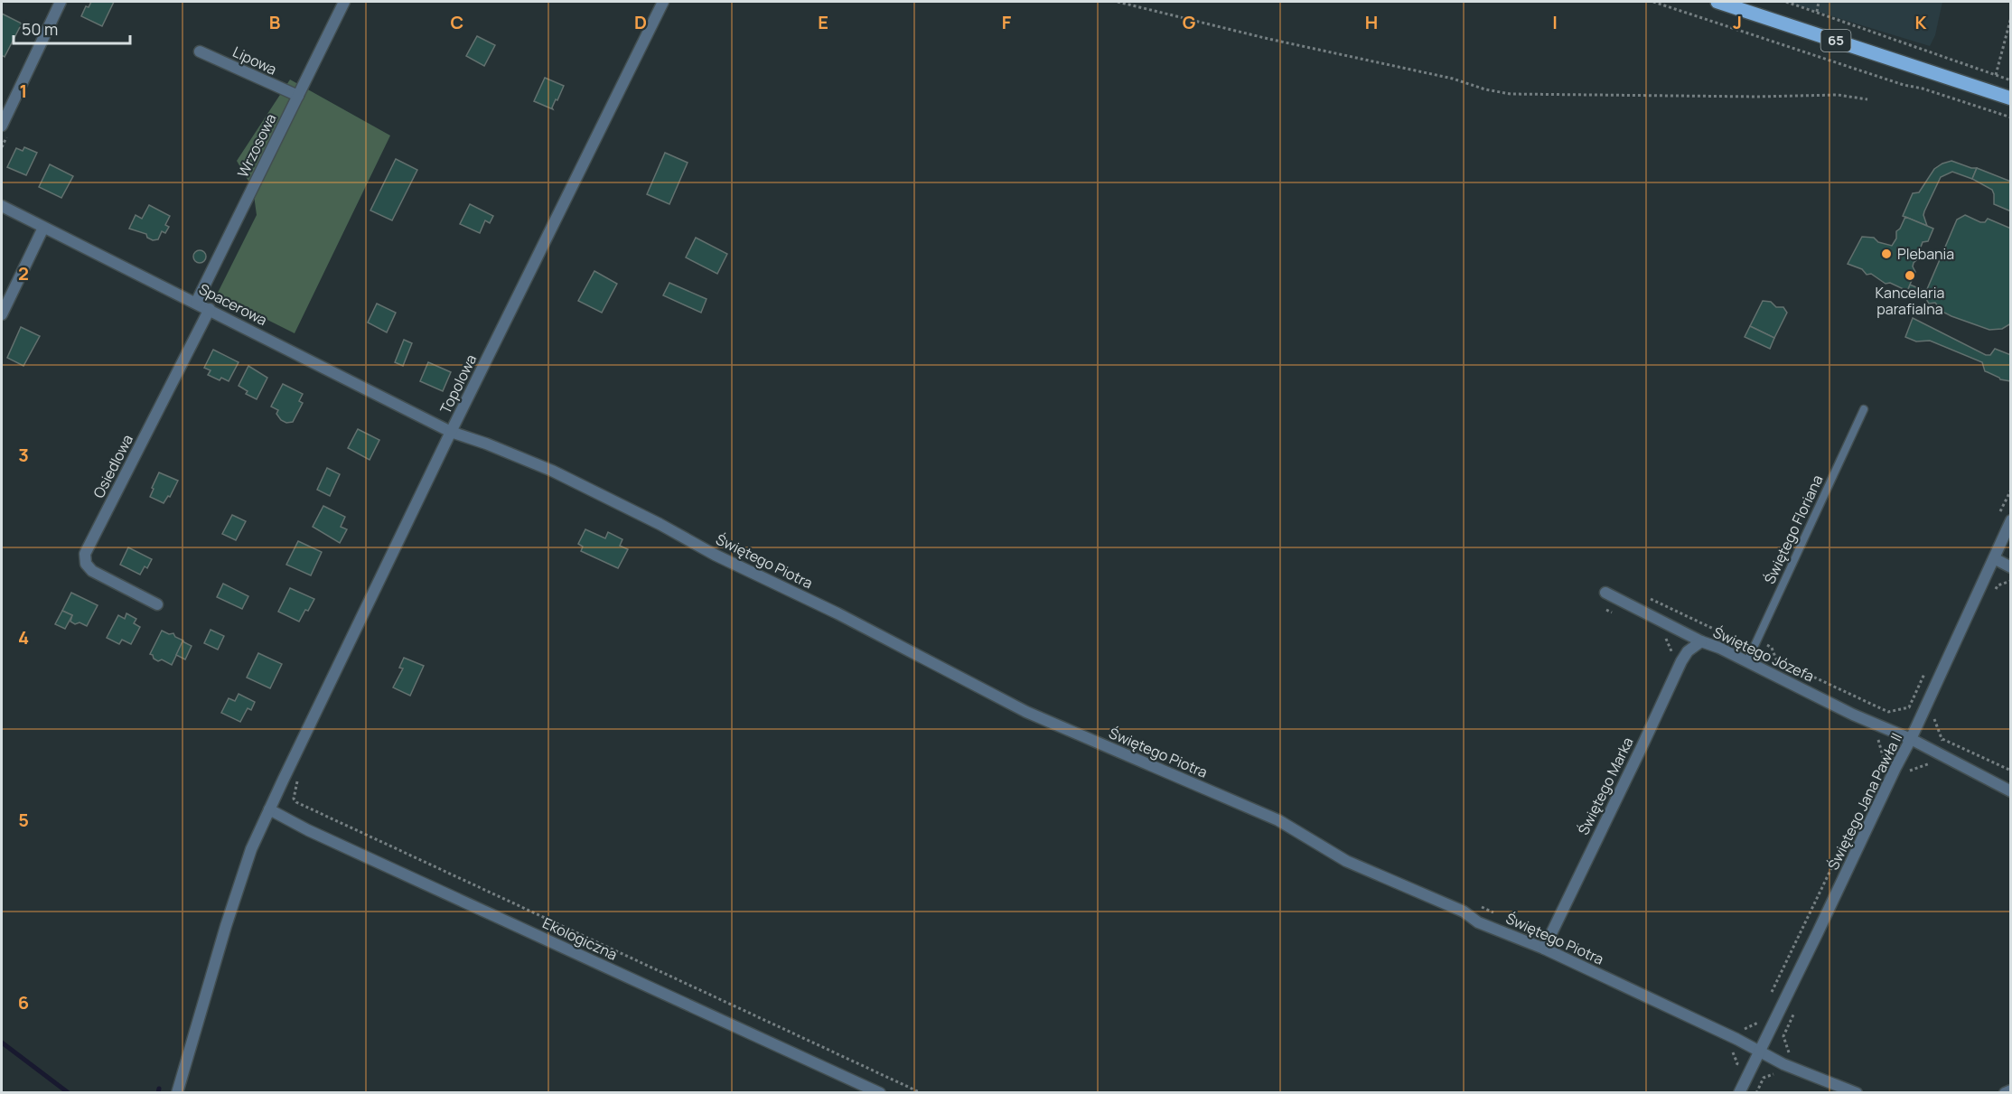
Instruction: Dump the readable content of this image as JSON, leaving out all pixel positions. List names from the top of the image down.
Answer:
{
  "streets": {
    "main road": ["65"],
    "street": [
      "Lipowa",
      "Wrzosowa",
      "Spacerowa",
      "Topolowa",
      "Osiedlowa",
      "Świętego Piotra",
      "Świętego Józefa",
      "Świętego Marka",
      "Świętego Jana Pawła II",
      "Ekologiczna"
    ],
    "lane": ["Świętego Floriana"]
  },
  "crossings": [
    ["Lipowa", "Wrzosowa"],
    ["Wrzosowa", "Spacerowa"],
    ["Spacerowa", "Topolowa"],
    ["Spacerowa", "Osiedlowa"],
    ["Spacerowa", "Świętego Piotra"],
    ["Topolowa", "Świętego Piotra"],
    ["Topolowa", "Ekologiczna"],
    ["Świętego Floriana", "Świętego Józefa"],
    ["Świętego Piotra", "Świętego Marka"],
    ["Świętego Piotra", "Świętego Jana Pawła II"],
    ["Świętego Józefa", "Świętego Marka"],
    ["Świętego Józefa", "Świętego Jana Pawła II"]
  ],
  "places": ["Plebania", "Kancelaria parafialna"],
  "scale_bar": "50 m",
  "grid": {
    "columns": [
      "B",
      "C",
      "D",
      "E",
      "F",
      "G",
      "H",
      "I",
      "J",
      "K"
    ],
    "rows": [
      "1",
      "2",
      "3",
      "4",
      "5",
      "6"
    ]
  }
}
